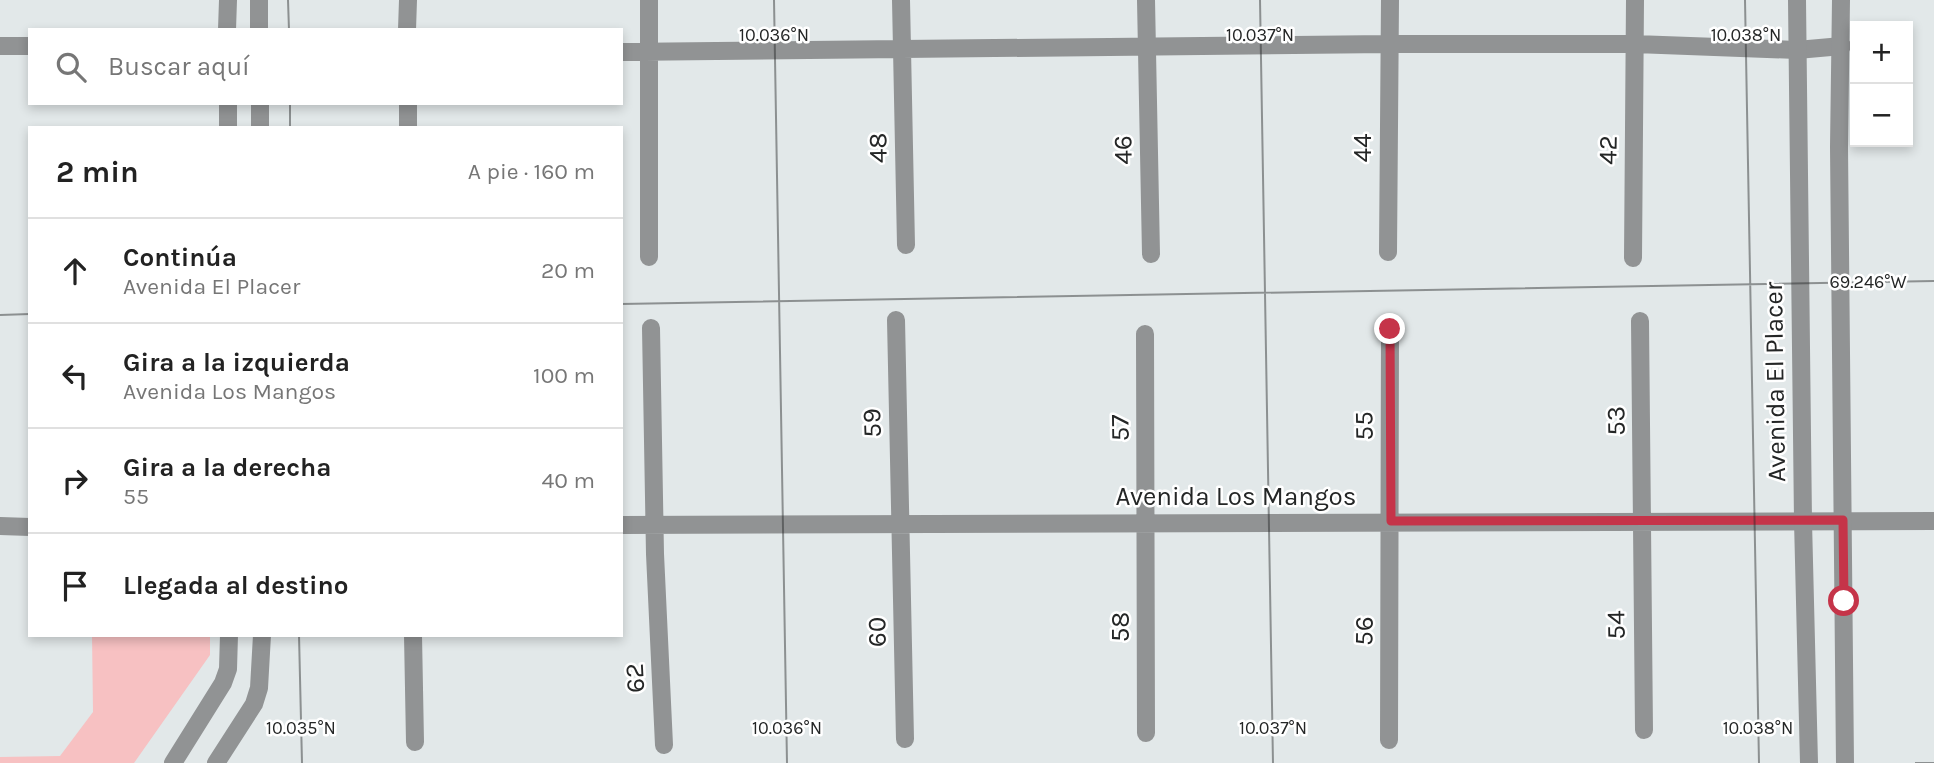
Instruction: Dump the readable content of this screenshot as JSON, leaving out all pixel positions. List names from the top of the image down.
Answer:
{
  "streets": {
    "street": [
      "48",
      "44",
      "46",
      "42",
      "Avenida El Placer",
      "53",
      "59",
      "55",
      "57",
      "Avenida Los Mangos",
      "54",
      "58",
      "56",
      "60",
      "62"
    ]
  },
  "crossings": [
    ["Avenida El Placer", "Avenida Los Mangos"],
    ["53", "Avenida Los Mangos"],
    ["53", "54"],
    ["59", "Avenida Los Mangos"],
    ["59", "60"],
    ["55", "Avenida Los Mangos"],
    ["55", "56"],
    ["57", "Avenida Los Mangos"],
    ["57", "58"],
    ["Avenida Los Mangos", "54"],
    ["Avenida Los Mangos", "58"],
    ["Avenida Los Mangos", "56"],
    ["Avenida Los Mangos", "60"],
    ["Avenida Los Mangos", "62"]
  ],
  "page": {
    "map_buttons": ["+", "−"],
    "search": "Buscar aquí",
    "heading": ["2 min", "A pie · 160 m"],
    "list": [
      ["Continúa", "Avenida El Placer", "20 m"],
      ["Gira a la izquierda", "Avenida Los Mangos", "100 m"],
      ["Gira a la derecha", "55", "40 m"],
      "Llegada al destino"
    ]
  },
  "coordinates": [
    "10.036°N",
    "10.037°N",
    "10.038°N",
    "69.246°W",
    "10.035°N"
  ]
}
